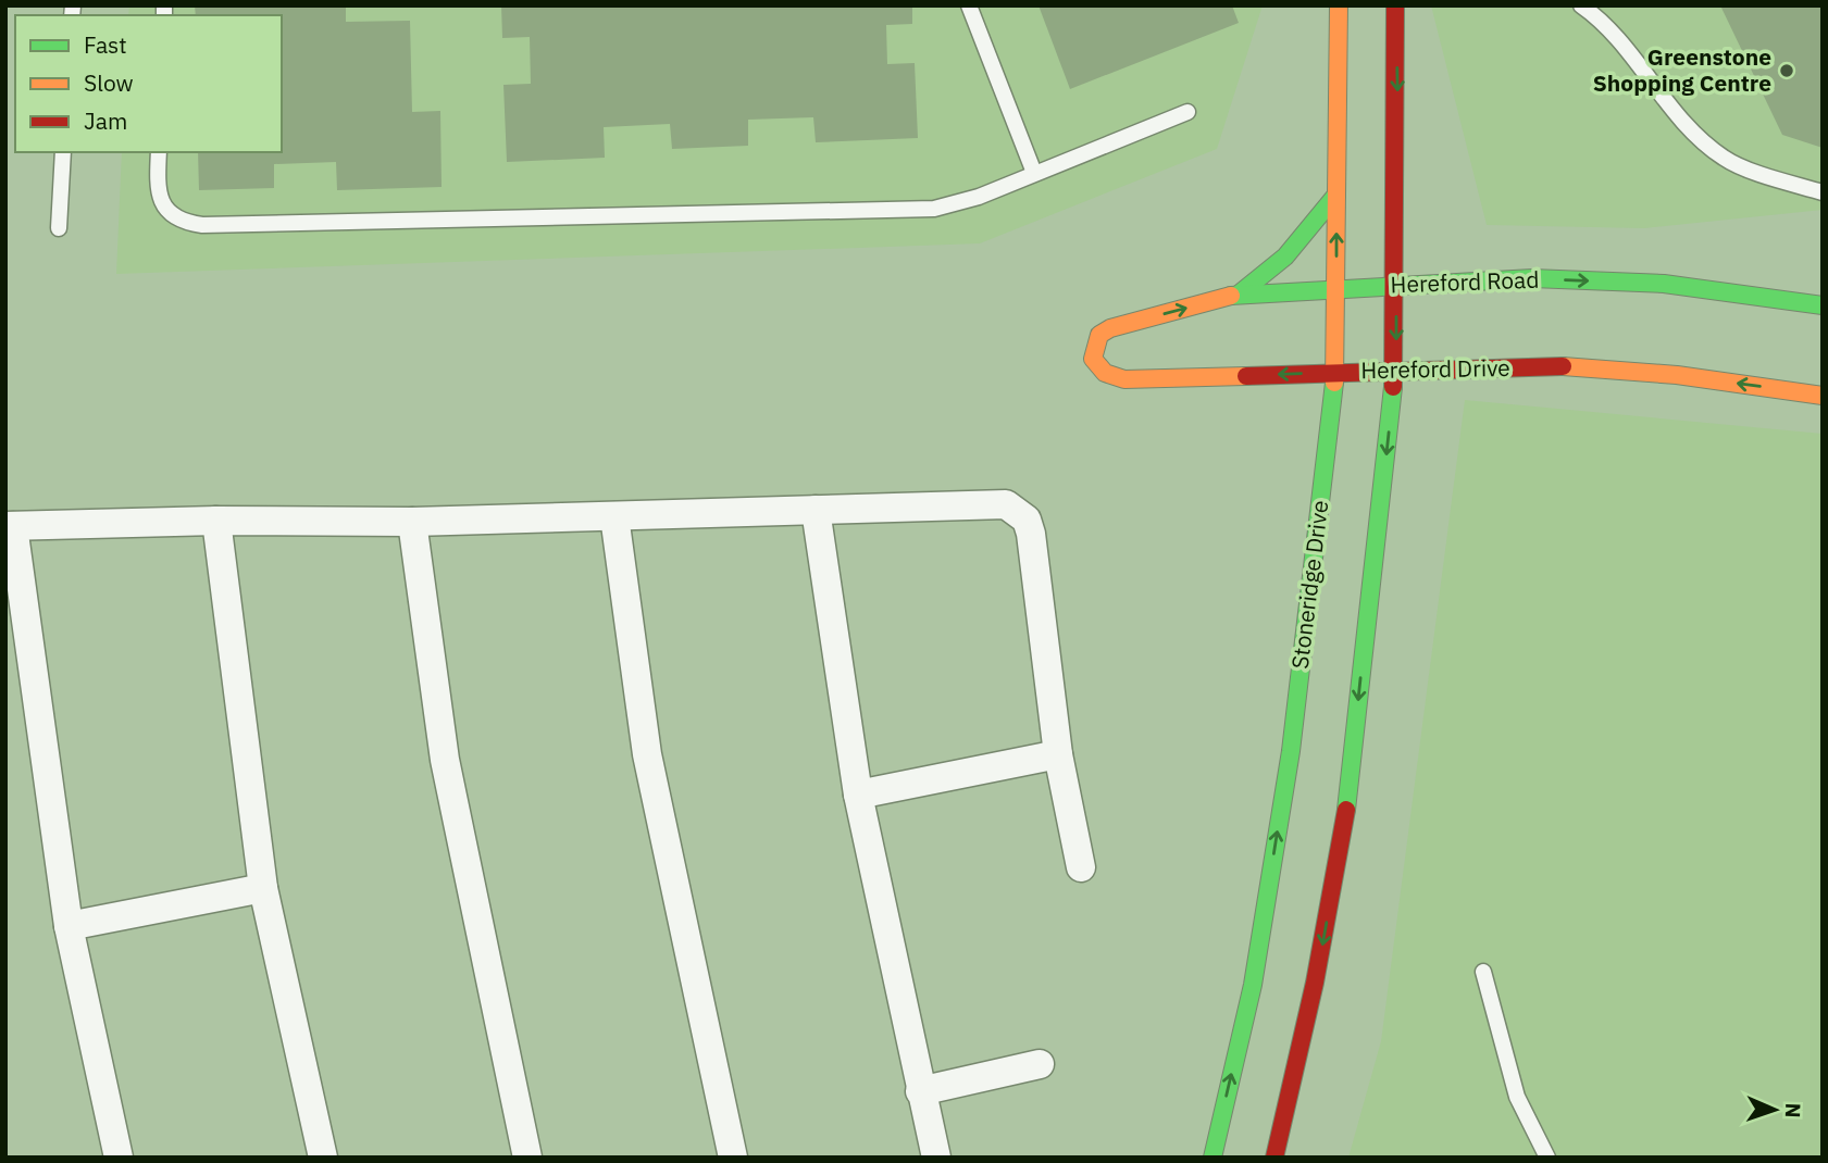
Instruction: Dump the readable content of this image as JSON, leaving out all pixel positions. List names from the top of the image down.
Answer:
{
  "streets": {
    "street": ["Hereford Road", "Hereford Drive", "Stoneridge Drive"]
  },
  "crossings": [
    ["Hereford Road", "Hereford Drive"],
    ["Hereford Road", "Stoneridge Drive"],
    ["Hereford Drive", "Stoneridge Drive"]
  ],
  "one_way": ["Hereford Road", "Hereford Drive"],
  "places": ["Greenstone Shopping Centre"],
  "legend": ["Fast", "Slow", "Jam"],
  "north": "right"
}
